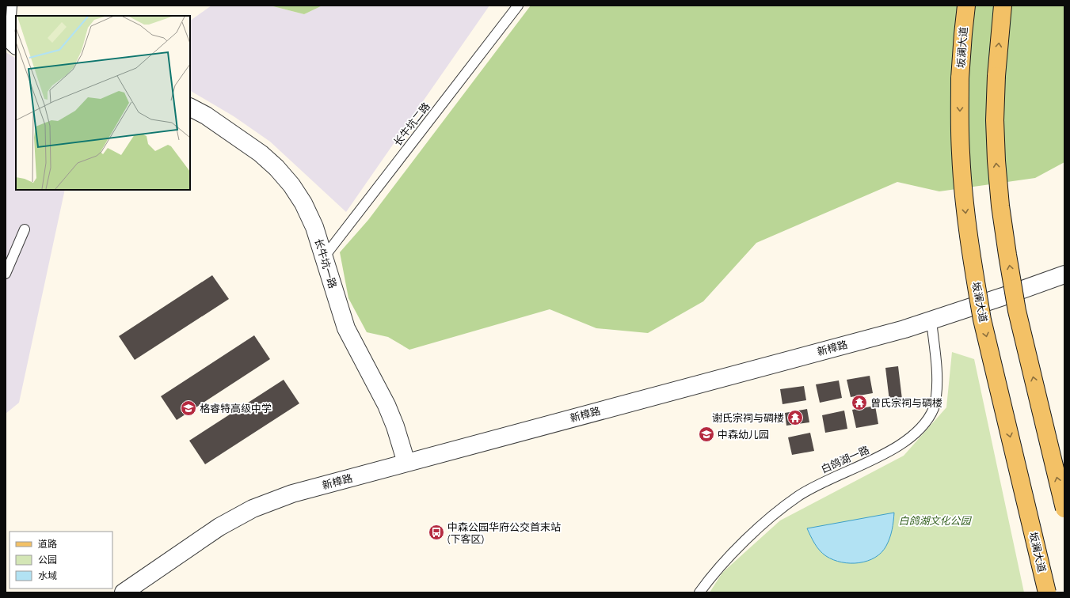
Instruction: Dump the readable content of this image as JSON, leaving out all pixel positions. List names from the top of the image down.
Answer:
{
  "streets": {
    "main road": ["坂澜大道"],
    "street": ["长牛坑一路", "新樟路"],
    "lane": ["长牛坑二路", "白鸽湖一路"]
  },
  "crossings": [
    ["长牛坑二路", "长牛坑一路"],
    ["长牛坑一路", "新樟路"],
    ["新樟路", "白鸽湖一路"]
  ],
  "parks": ["白鸽湖文化公园"],
  "places": {
    "temple": ["曾氏宗祠与碉楼", "谢氏宗祠与碉楼"],
    "school or university": ["格睿特高级中学", "中森幼儿园"],
    "bus stop": ["中森公园华府公交首末站 (下客区)"]
  },
  "legend": ["道路", "公园", "水域"]
}
